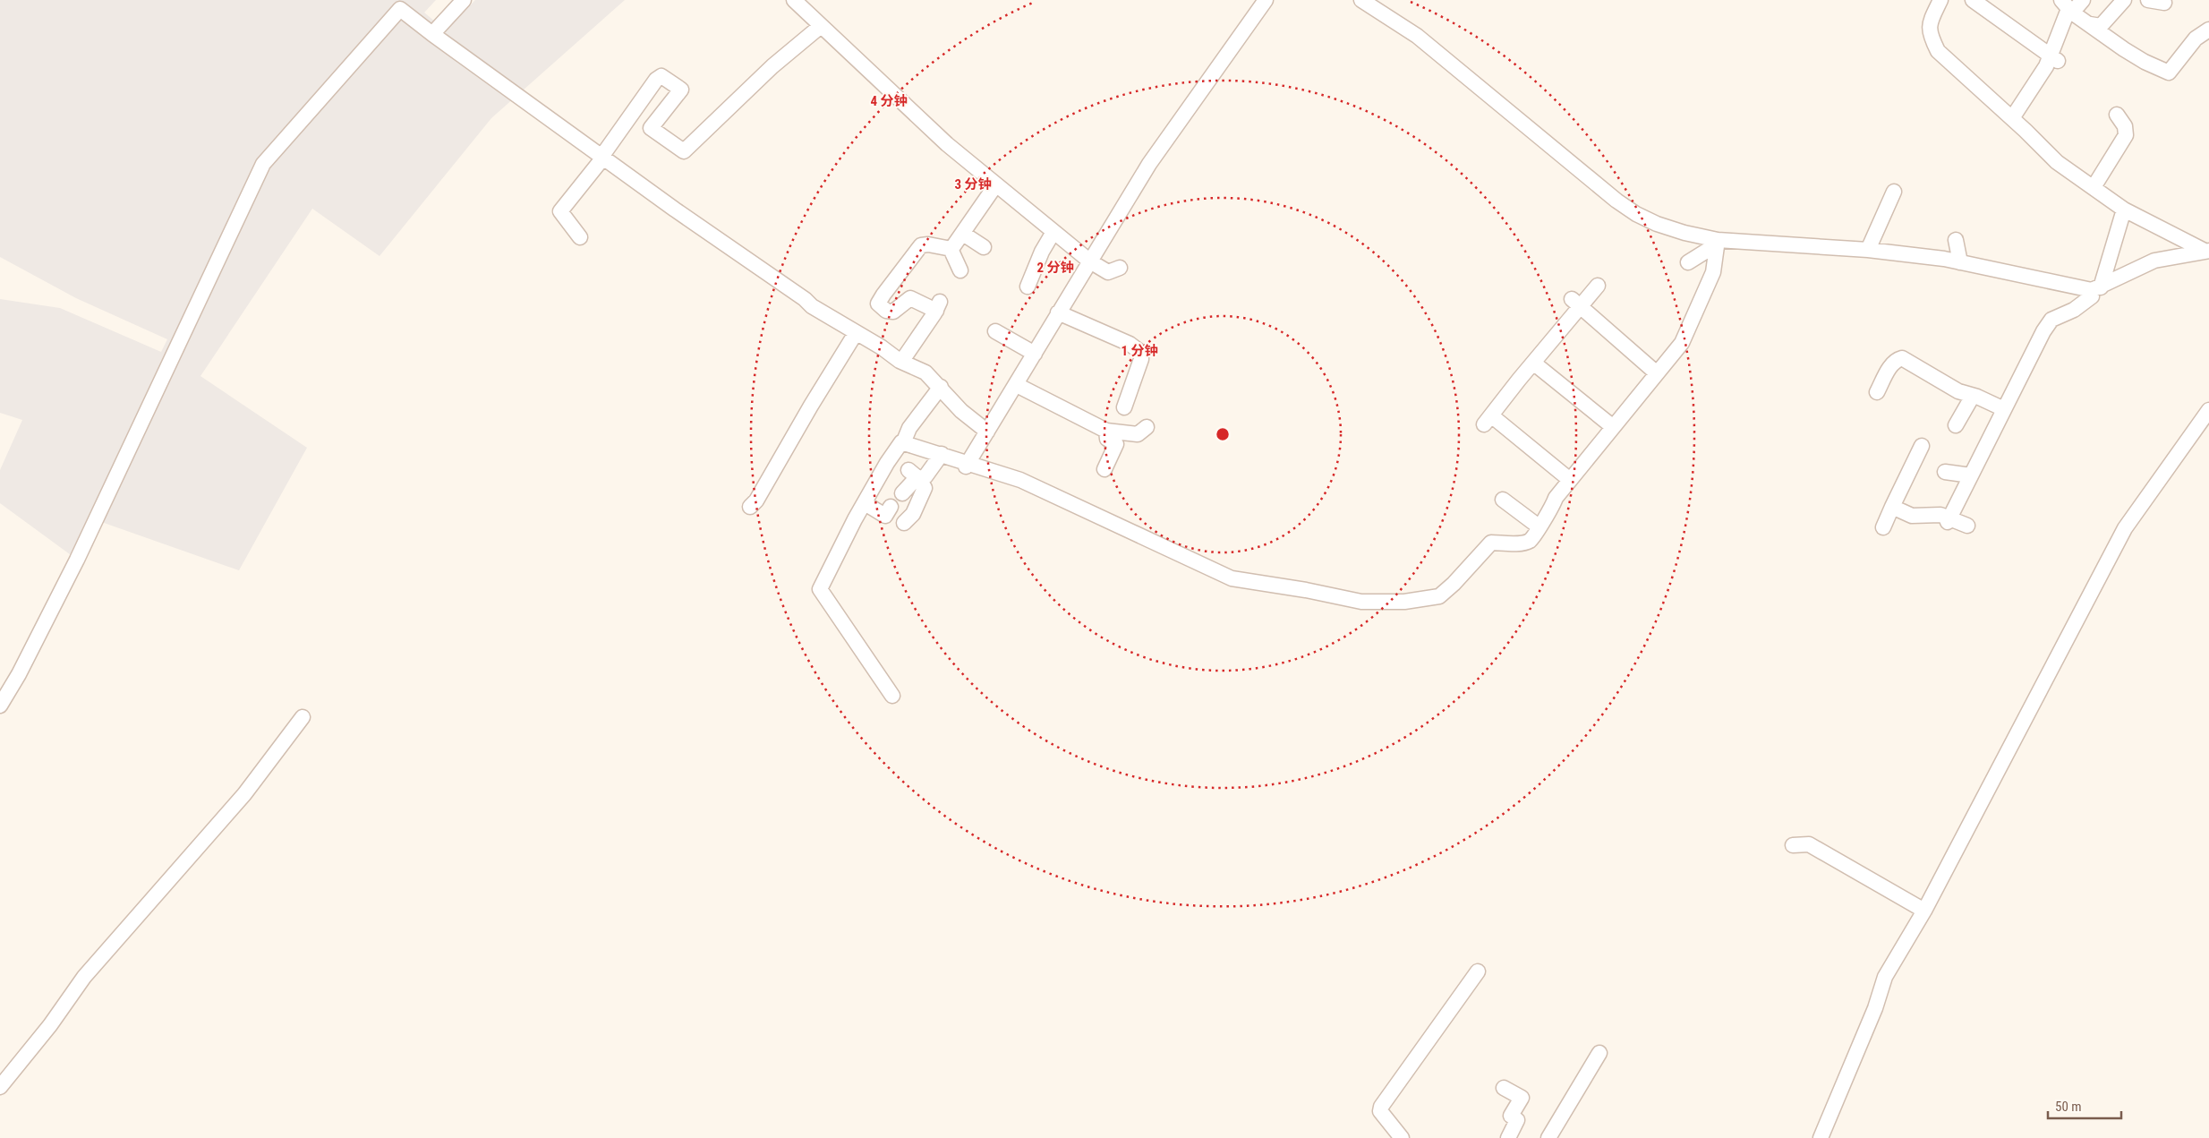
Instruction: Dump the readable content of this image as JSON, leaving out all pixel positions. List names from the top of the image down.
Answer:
{
  "scale_bar": "50 m",
  "rings": [
    "4 分钟",
    "3 分钟",
    "2 分钟",
    "1 分钟"
  ]
}
